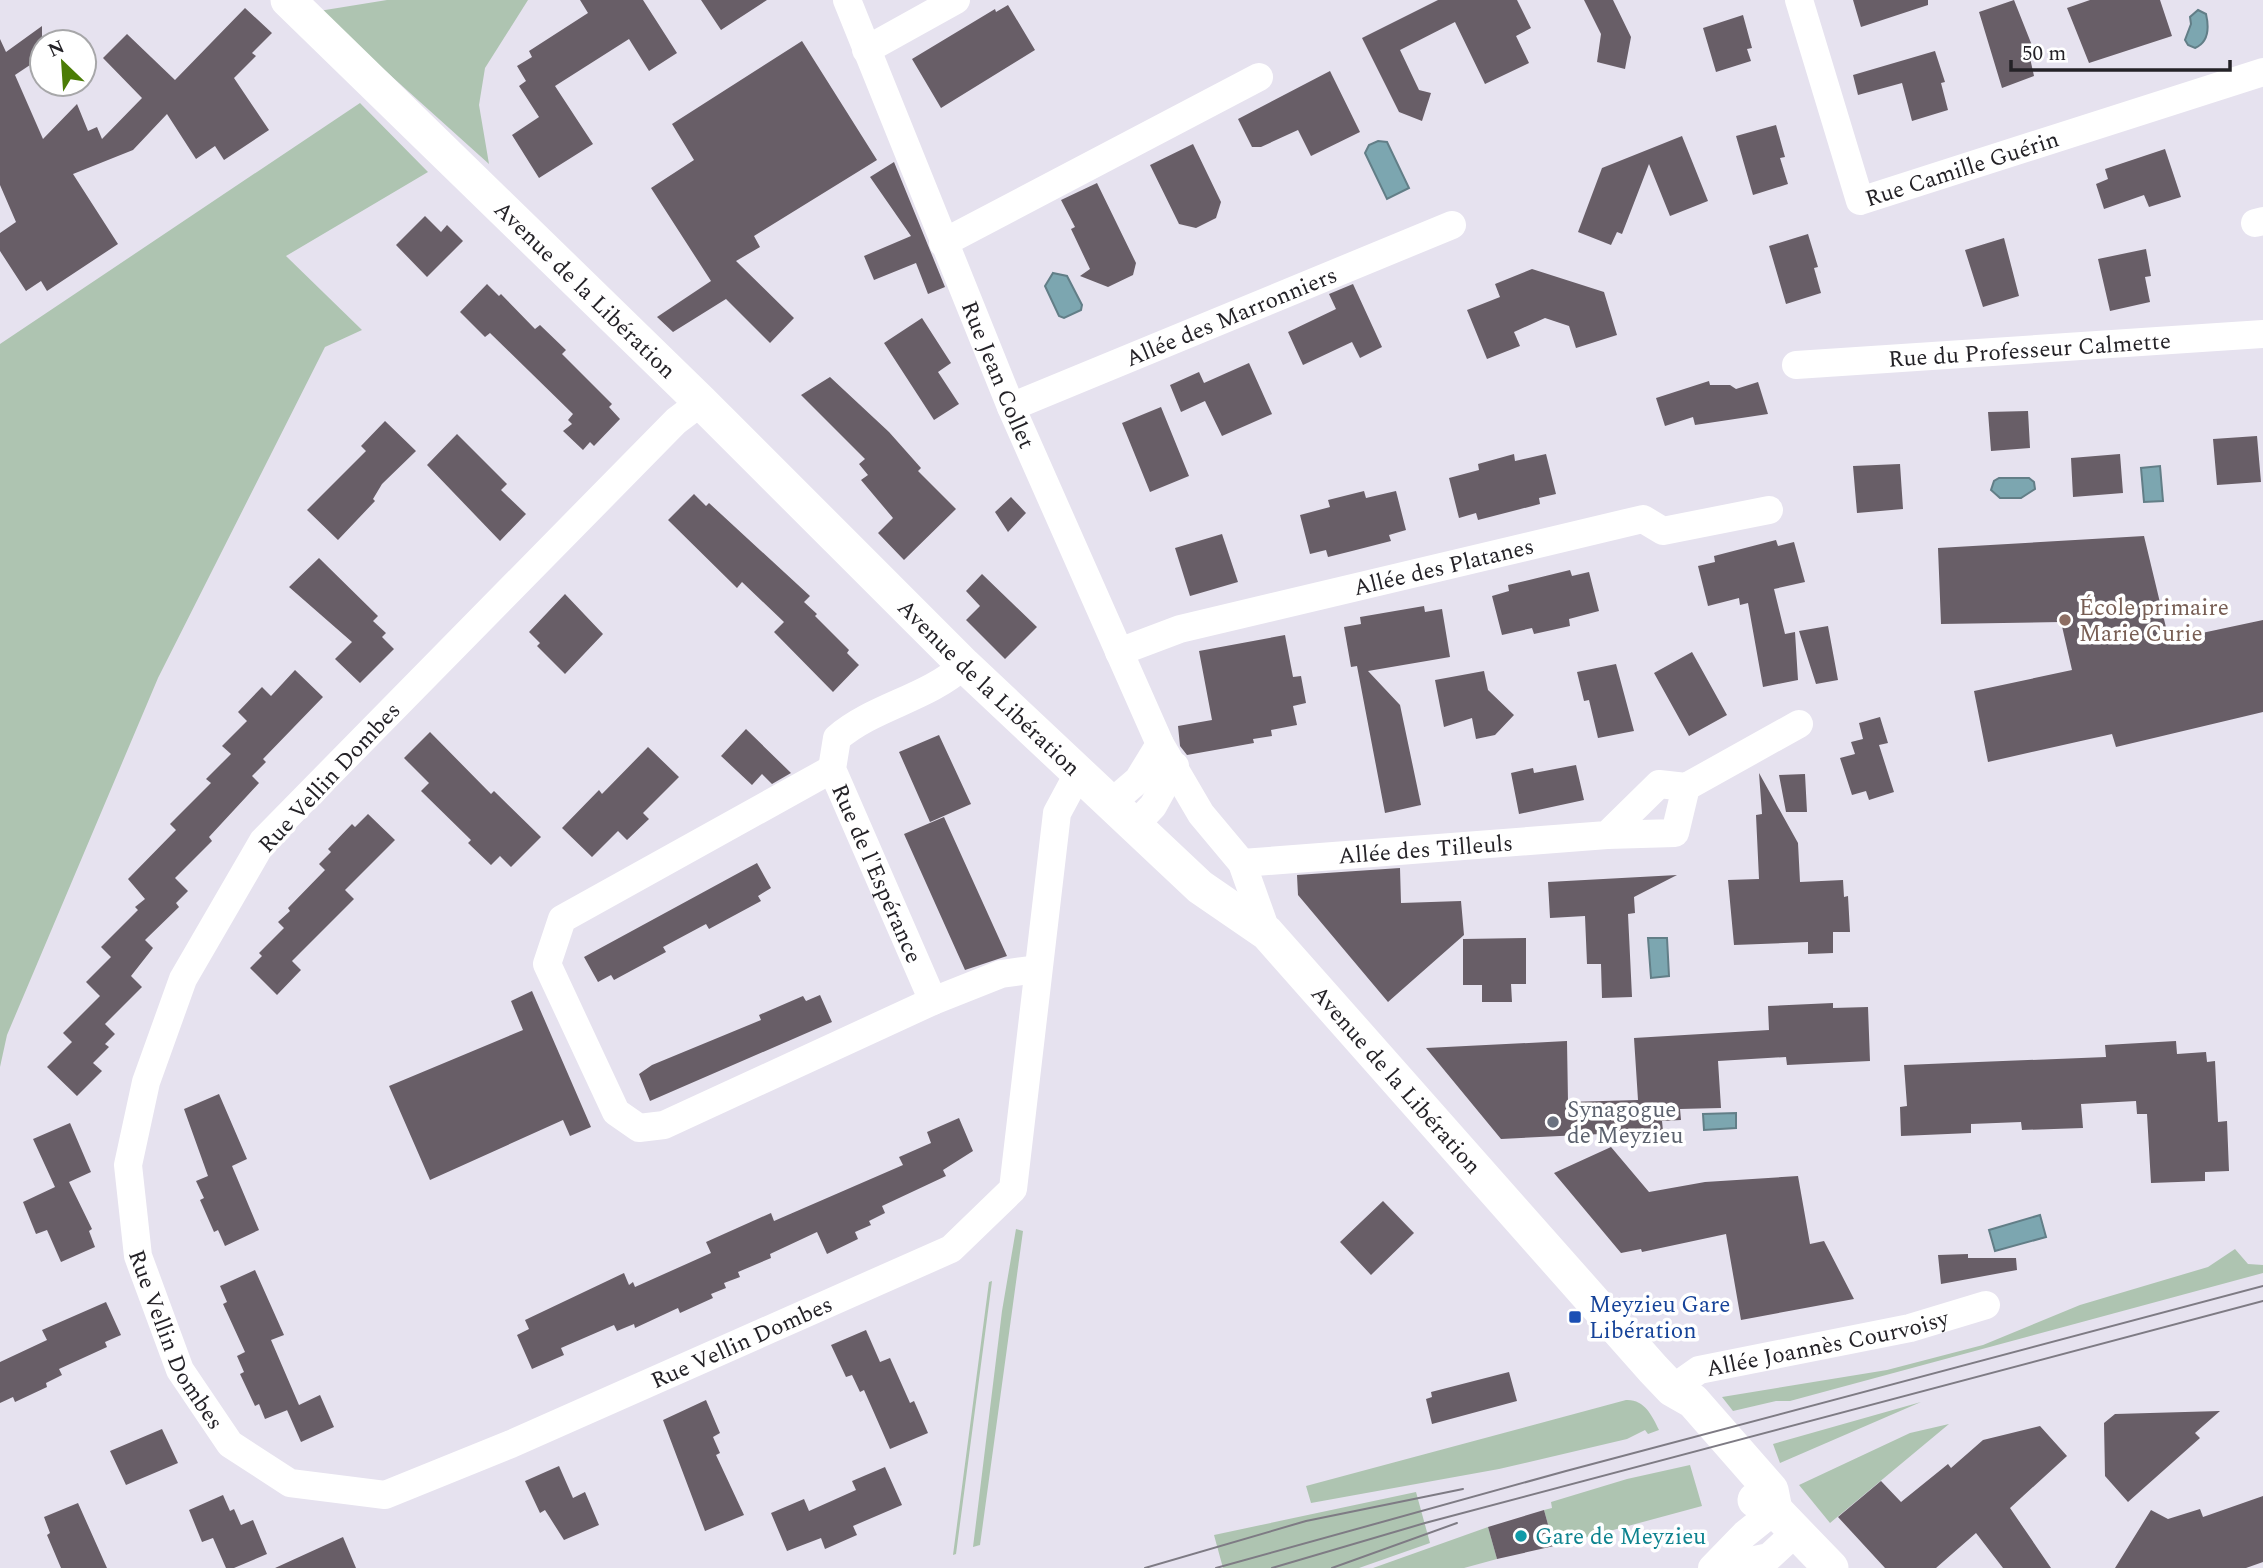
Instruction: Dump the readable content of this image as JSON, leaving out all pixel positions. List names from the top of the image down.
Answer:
{
  "streets": {
    "street": [
      "Rue Camille Guérin",
      "Avenue de la Libération",
      "Allée des Marronniers",
      "Rue du Professeur Calmette",
      "Rue Jean Collet",
      "Allée des Platanes",
      "Rue Vellin Dombes",
      "Allée des Tilleuls",
      "Rue de l'Espérance",
      "Allée Joannès Courvoisy"
    ]
  },
  "crossings": [
    ["Avenue de la Libération", "Rue Jean Collet"],
    ["Avenue de la Libération", "Rue Vellin Dombes"],
    ["Avenue de la Libération", "Rue de l'Espérance"],
    ["Avenue de la Libération", "Allée Joannès Courvoisy"],
    ["Allée des Marronniers", "Rue Jean Collet"],
    ["Rue Jean Collet", "Allée des Platanes"],
    ["Rue Jean Collet", "Allée des Tilleuls"]
  ],
  "places": {
    "other": ["École primaire Marie Curie", "Synagogue de Meyzieu", "Gare de Meyzieu"],
    "transit": ["Meyzieu Gare Libération"]
  },
  "scale_bar": "50 m",
  "north": "top left"
}
